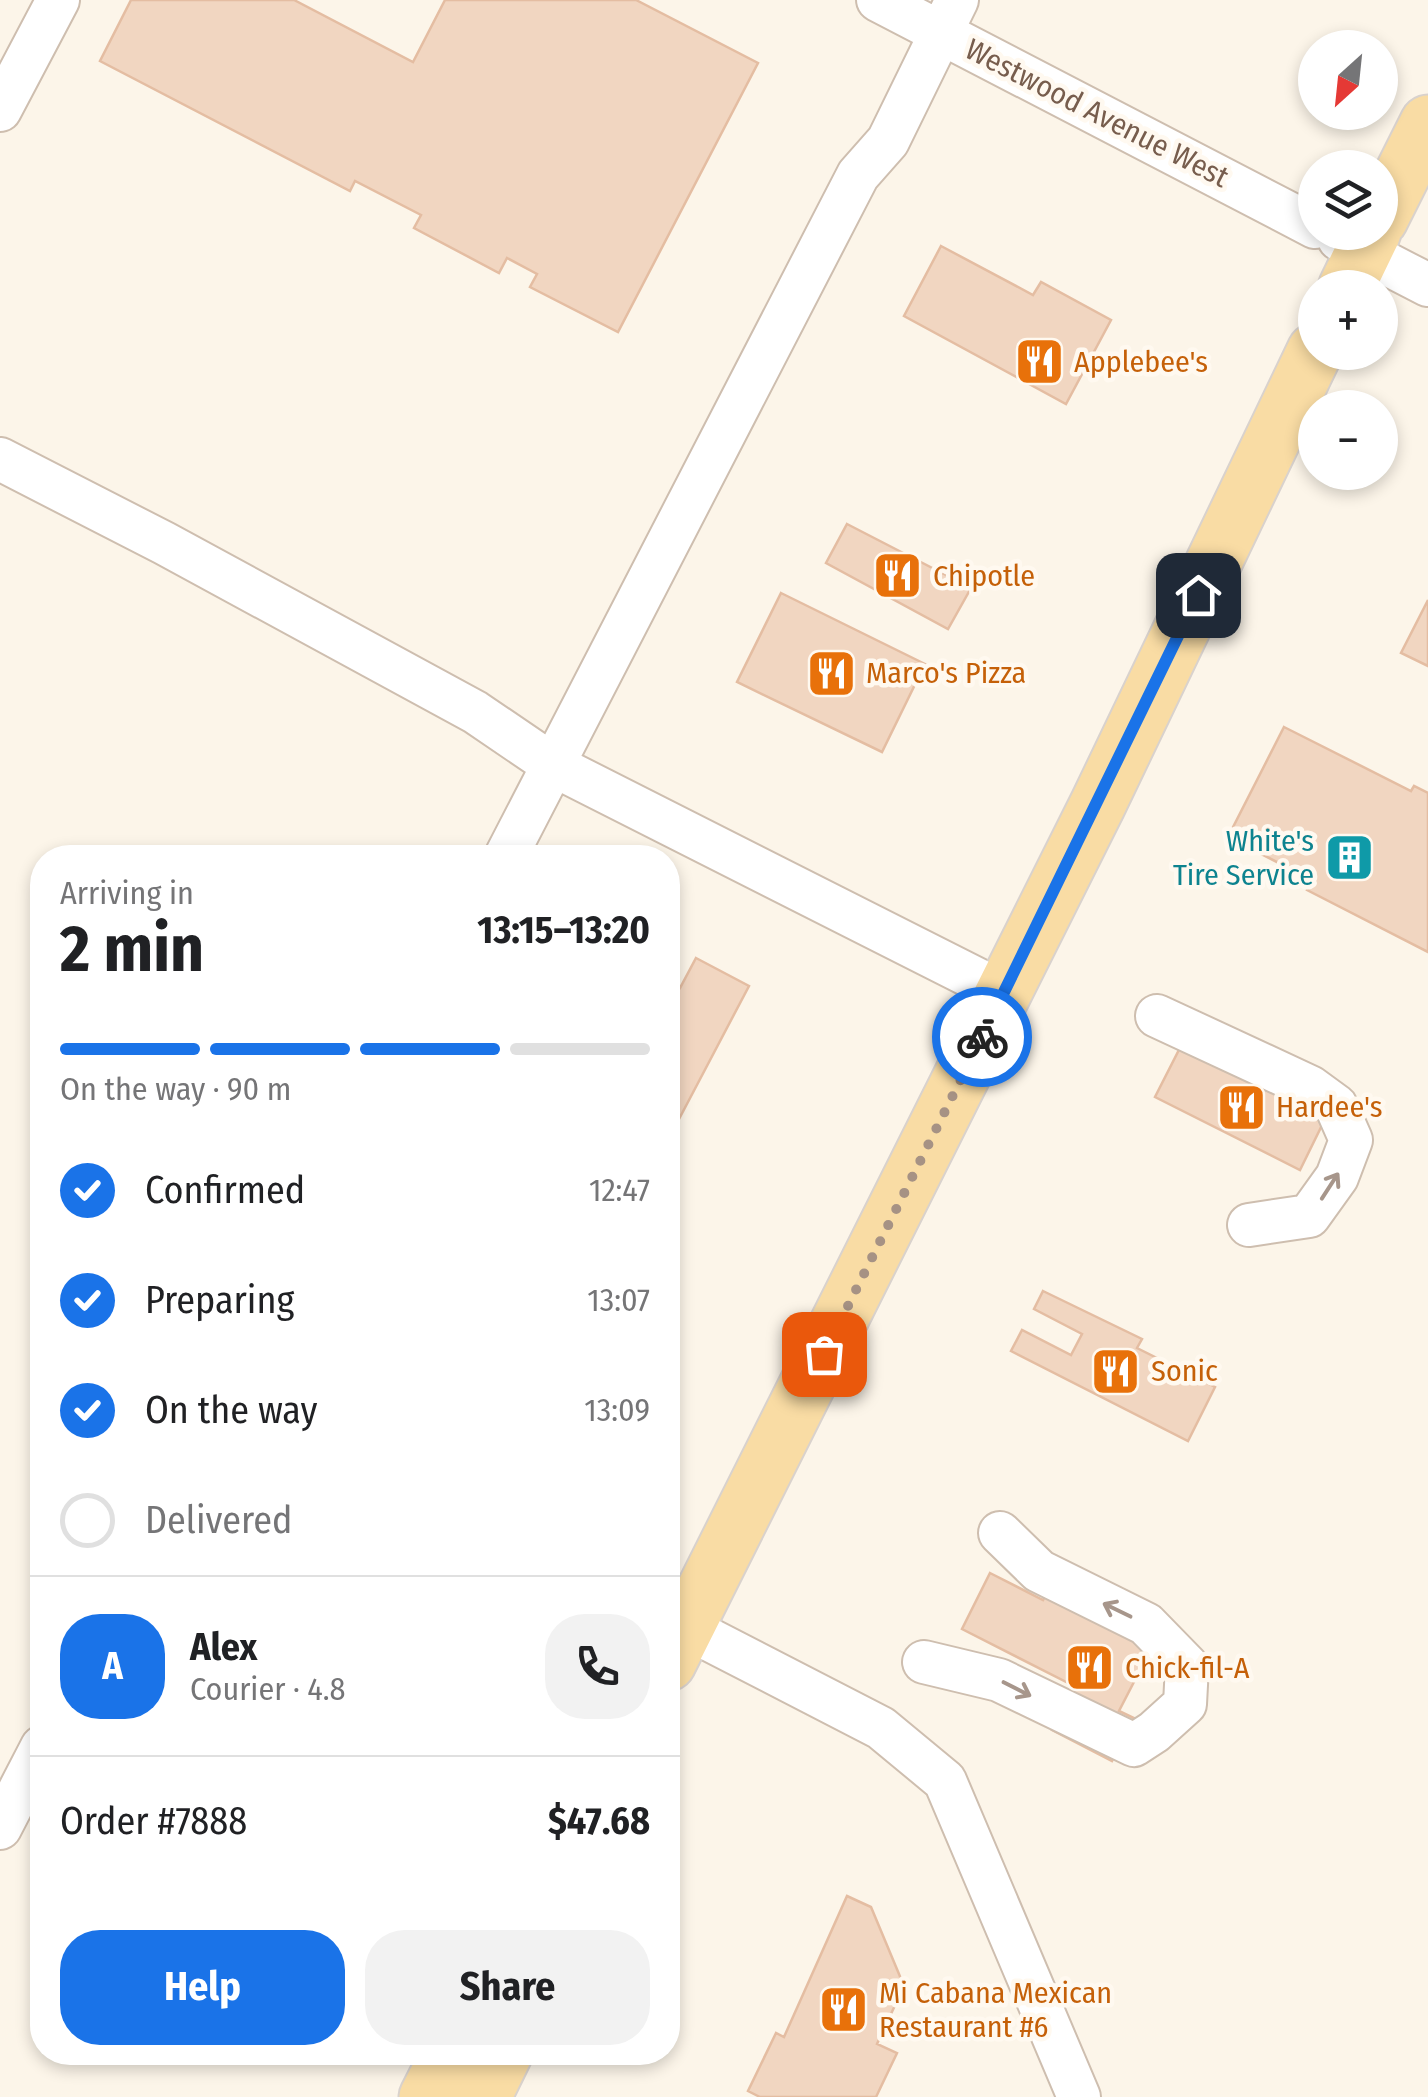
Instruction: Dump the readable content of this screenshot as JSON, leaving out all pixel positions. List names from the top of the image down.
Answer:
{
  "streets": {
    "street": ["Westwood Avenue West"]
  },
  "places": {
    "restaurant": [
      "Applebee's",
      "Chipotle",
      "Marco's Pizza",
      "Hardee's",
      "Sonic",
      "Chick-fil-A",
      "Mi Cabana Mexican Restaurant #6"
    ],
    "building": ["White's Tire Service"]
  },
  "north": "bottom left",
  "page": {
    "map_buttons": ["+", "−"],
    "heading": ["2 min", "Arriving in", "13:15–13:20"],
    "panel": [
      "Alex",
      "Courier · 4.8",
      "Order #7888",
      "$47.68"
    ],
    "bar": "On the way · 90 m",
    "list": [
      ["Confirmed", "12:47"],
      ["Preparing", "13:07"],
      ["On the way", "13:09"],
      "Delivered"
    ],
    "round": "A",
    "buttons": ["Help", "Share"]
  }
}
